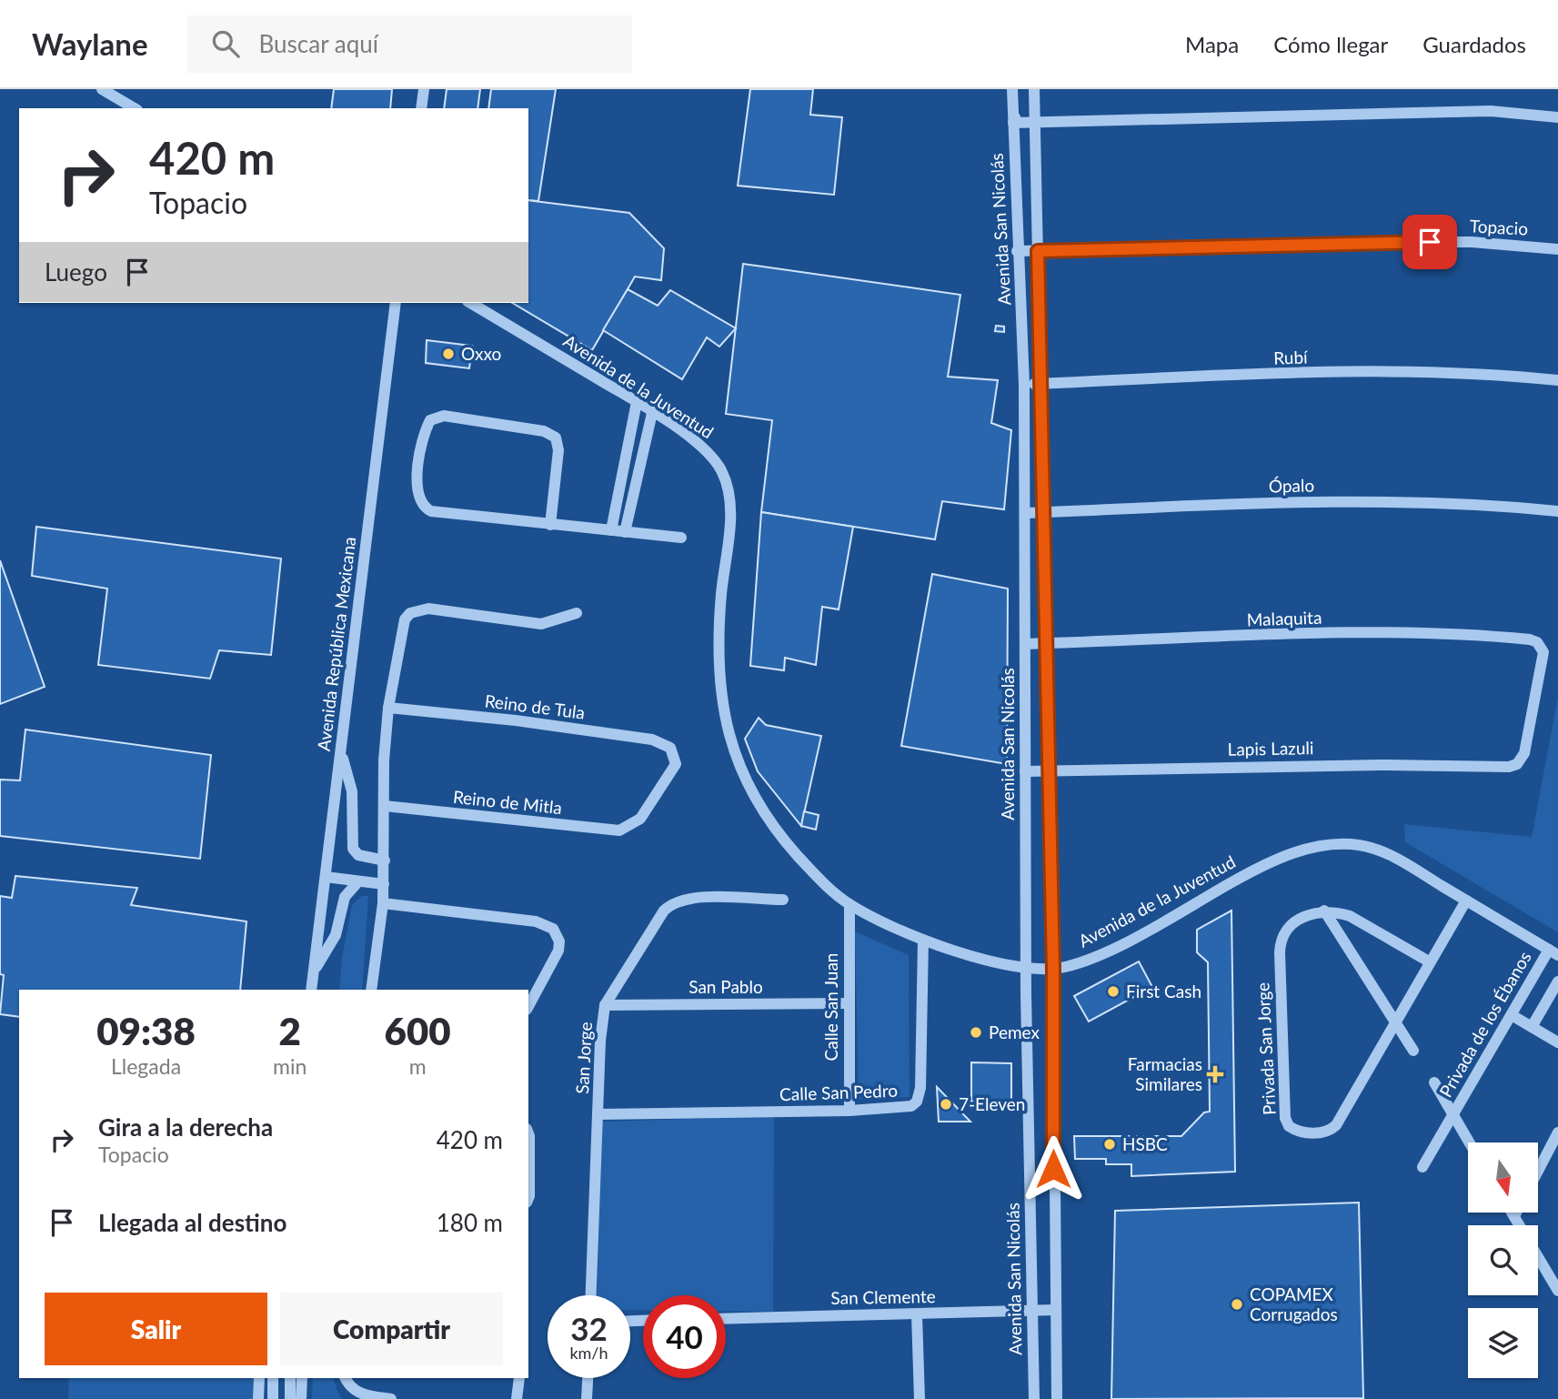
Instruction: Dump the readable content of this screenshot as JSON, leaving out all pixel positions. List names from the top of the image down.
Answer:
{
  "streets": {
    "street": [
      "Topacio",
      "Avenida San Nicolás",
      "Rubí",
      "Avenida de la Juventud",
      "Ópalo",
      "Malaquita",
      "Avenida República Mexicana",
      "Reino de Tula",
      "Lapis Lazuli",
      "Reino de Mitla",
      "San Pablo",
      "Calle San Juan",
      "Privada de los Ébanos",
      "Privada San Jorge",
      "San Jorge",
      "Calle San Pedro",
      "San Clemente"
    ]
  },
  "crossings": [
    ["Topacio", "Avenida San Nicolás"],
    ["Avenida San Nicolás", "Rubí"],
    ["Avenida San Nicolás", "Avenida de la Juventud"],
    ["Avenida San Nicolás", "Ópalo"],
    ["Avenida San Nicolás", "Malaquita"],
    ["Avenida San Nicolás", "Lapis Lazuli"],
    ["Avenida San Nicolás", "San Clemente"],
    ["Avenida de la Juventud", "Calle San Juan"],
    ["Avenida de la Juventud", "Privada de los Ébanos"],
    ["Avenida de la Juventud", "Privada San Jorge"],
    ["Avenida de la Juventud", "Calle San Pedro"],
    ["Malaquita", "Lapis Lazuli"],
    ["Reino de Tula", "Reino de Mitla"],
    ["San Pablo", "Calle San Juan"],
    ["San Pablo", "San Jorge"],
    ["Calle San Juan", "Calle San Pedro"],
    ["San Jorge", "Calle San Pedro"]
  ],
  "places": {
    "other": [
      "Oxxo",
      "First Cash",
      "Pemex",
      "7-Eleven",
      "HSBC",
      "COPAMEX Corrugados"
    ],
    "health": ["Farmacias Similares"]
  },
  "north": "bottom",
  "page": {
    "header": "Waylane",
    "search": "Buscar aquí",
    "nav": ["Mapa", "Cómo llegar", "Guardados"],
    "turn": ["420 m", "Topacio"],
    "then": "Luego",
    "eta": [
      "09:38",
      "Llegada",
      "2",
      "min",
      "600",
      "m"
    ],
    "list": [
      {
        "name": "Gira a la derecha",
        "note": "Topacio",
        "value": "420 m"
      },
      {
        "name": "Llegada al destino",
        "value": "180 m"
      }
    ],
    "buttons": ["Salir", "Compartir"],
    "speed": "32 km/h",
    "limit": "40"
  }
}
